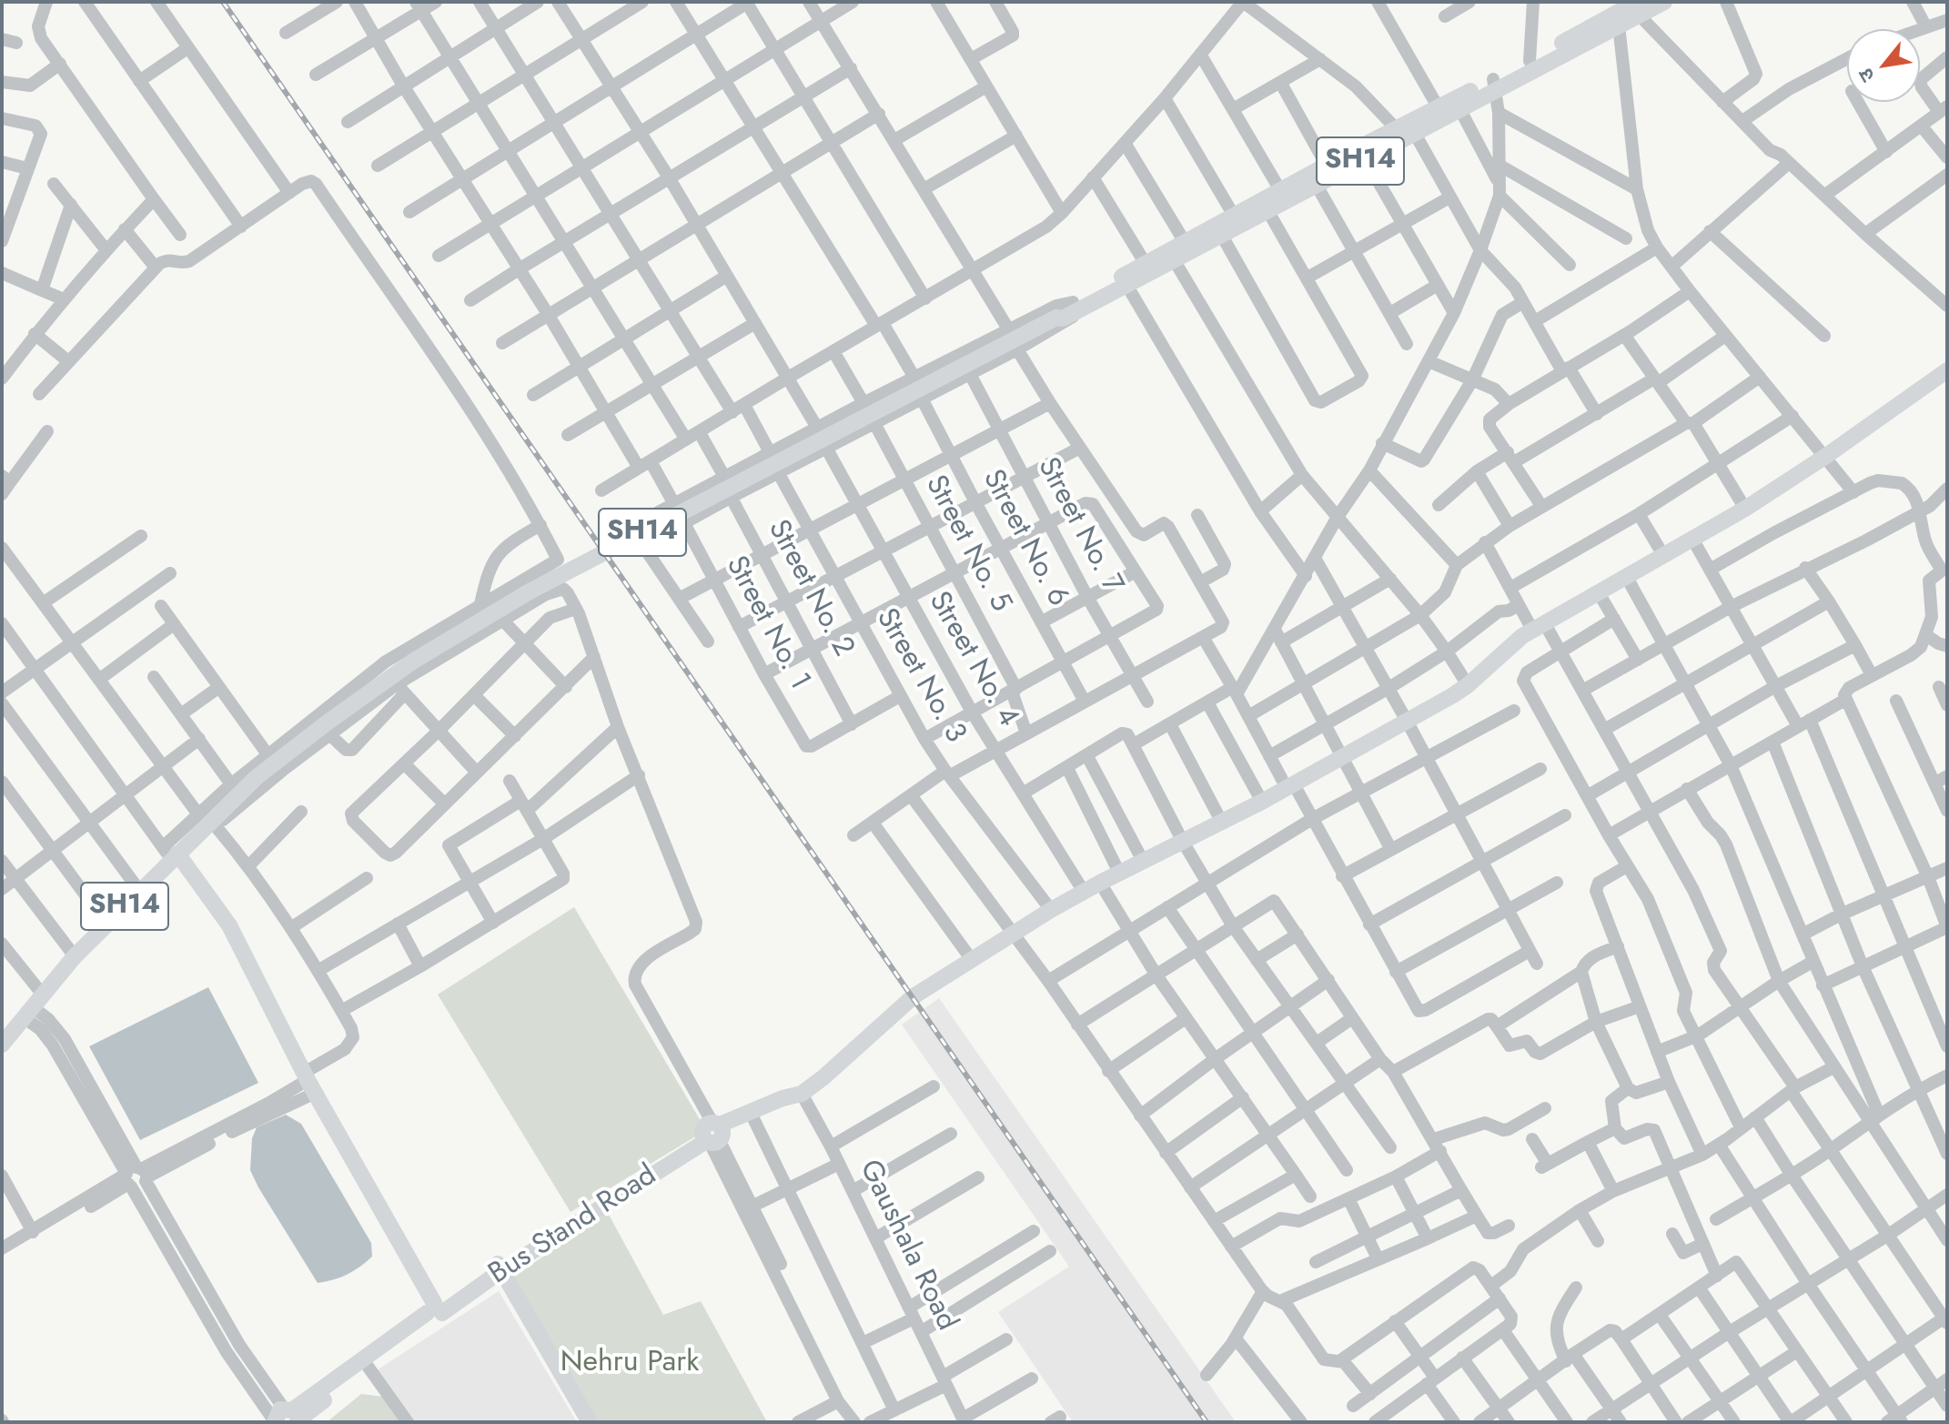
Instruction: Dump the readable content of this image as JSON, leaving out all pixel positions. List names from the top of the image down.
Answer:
{
  "streets": {
    "main road": ["SH14", "Bus Stand Road"],
    "street": [
      "Street No. 7",
      "Street No. 6",
      "Street No. 5",
      "Street No. 2",
      "Street No. 1",
      "Street No. 4",
      "Street No. 3",
      "Gaushala Road"
    ]
  },
  "crossings": [
    ["Street No. 2", "Street No. 1"],
    ["Street No. 4", "Bus Stand Road"],
    ["Street No. 3", "Bus Stand Road"],
    ["Bus Stand Road", "Gaushala Road"]
  ],
  "parks": ["Nehru Park"],
  "north": "bottom left"
}
